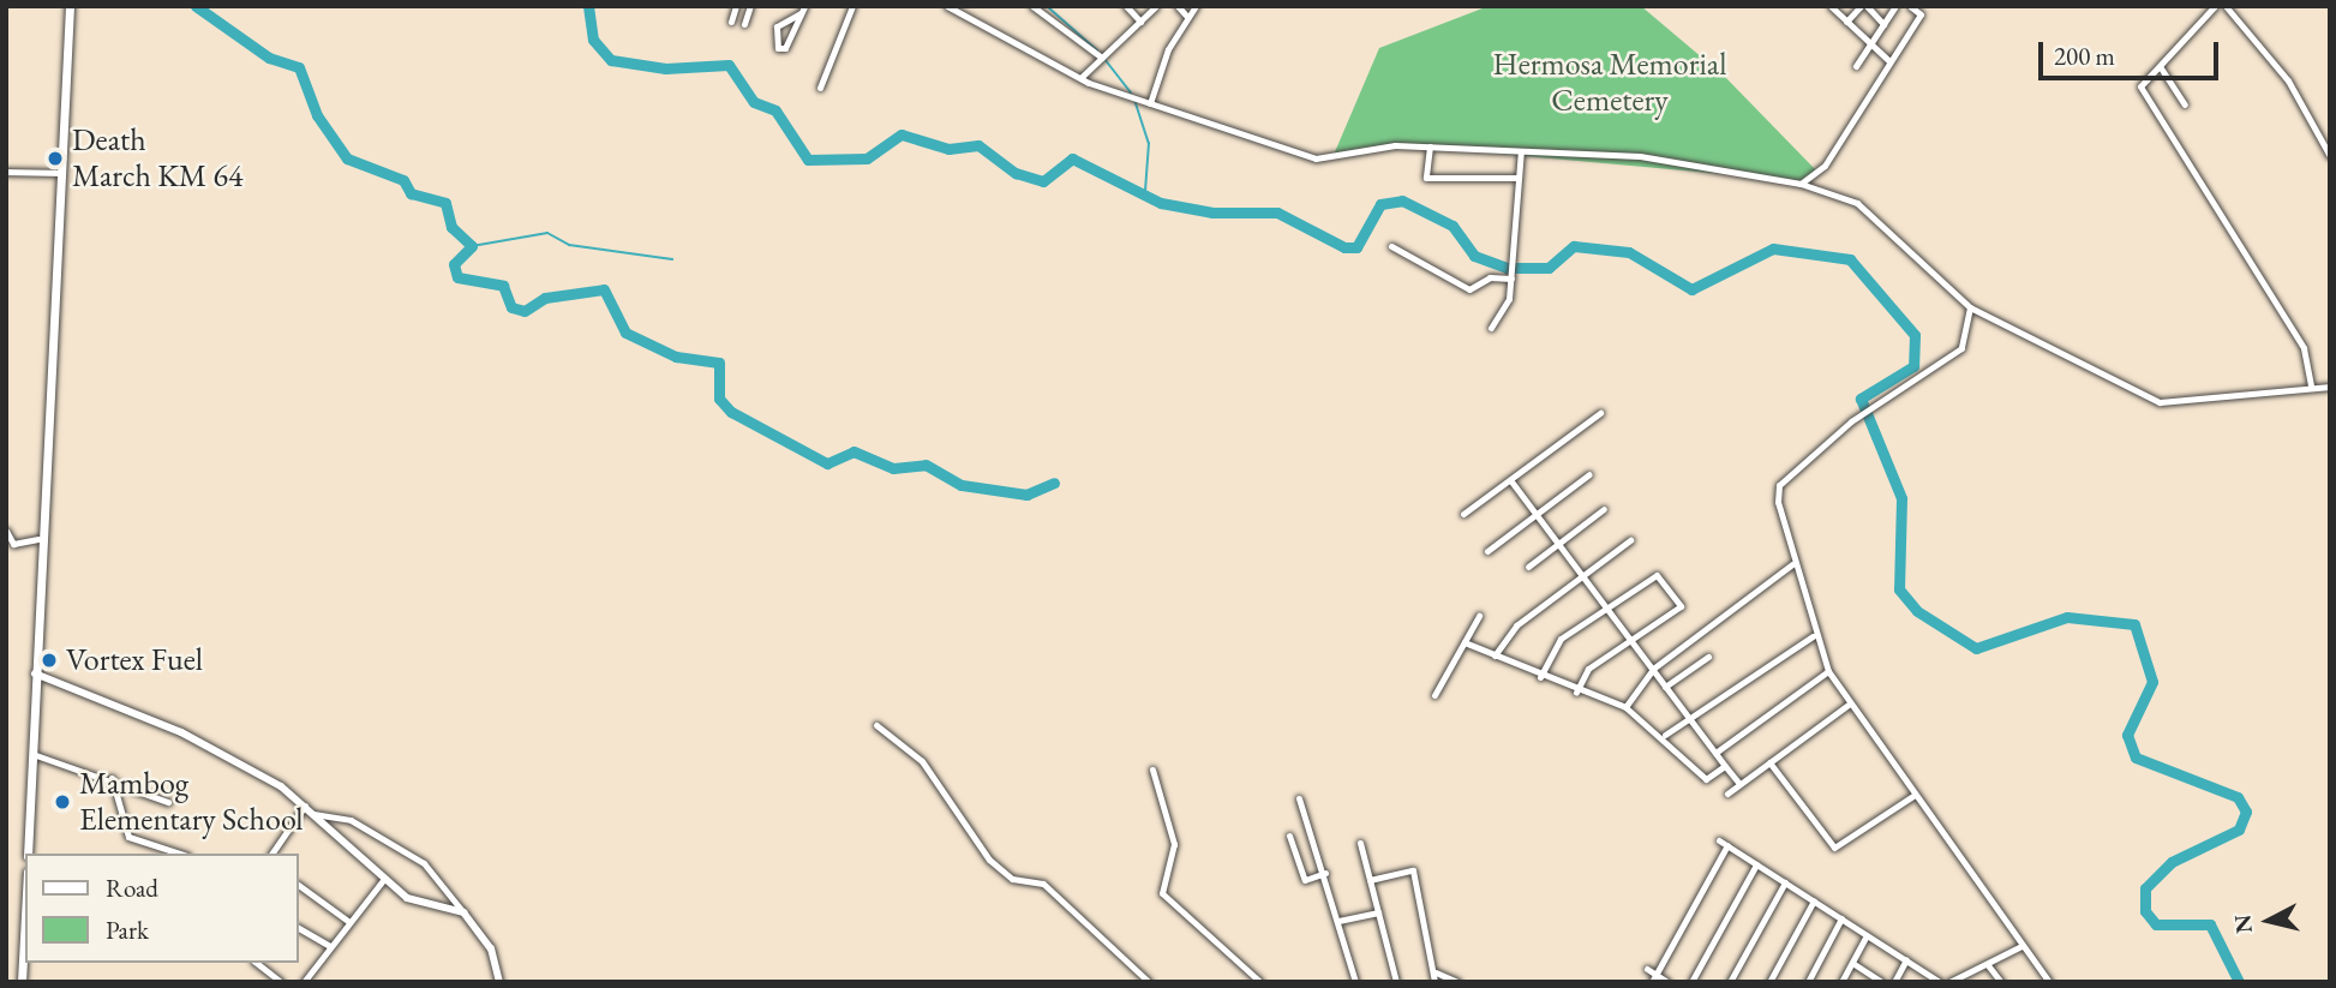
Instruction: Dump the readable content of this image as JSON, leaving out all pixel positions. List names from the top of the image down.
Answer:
{
  "parks": ["Hermosa Memorial Cemetery"],
  "places": ["Death March KM 64", "Vortex Fuel", "Mambog Elementary School"],
  "legend": ["Road", "Park"],
  "scale_bar": "200 m",
  "north": "left"
}
